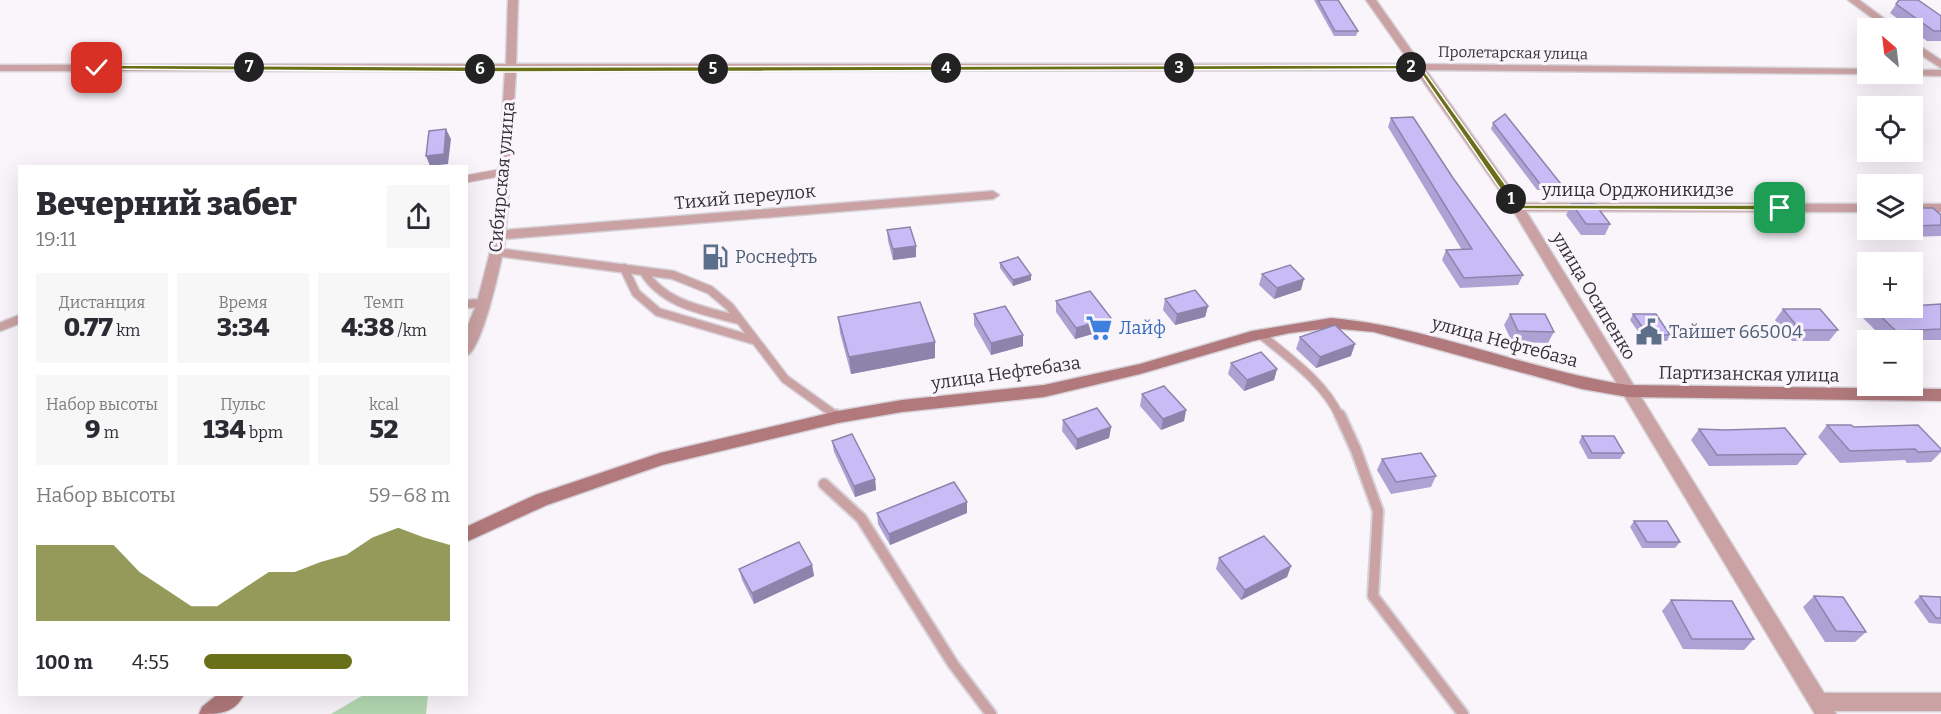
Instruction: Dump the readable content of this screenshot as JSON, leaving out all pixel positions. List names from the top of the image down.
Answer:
{
  "streets": {
    "main road": ["улица Нефтебаза", "Партизанская улица"],
    "street": [
      "Пролетарская улица",
      "Сибирская улица",
      "улица Орджоникидзе",
      "Тихий переулок",
      "улица Осипенко"
    ]
  },
  "crossings": [
    ["Пролетарская улица", "Сибирская улица"],
    ["Пролетарская улица", "улица Осипенко"],
    ["Сибирская улица", "Тихий переулок"],
    ["улица Орджоникидзе", "улица Осипенко"],
    ["улица Осипенко", "улица Нефтебаза"],
    ["улица Осипенко", "Партизанская улица"],
    ["улица Нефтебаза", "Партизанская улица"]
  ],
  "places": {
    "fuel station": ["Роснефть"],
    "supermarket": ["Лайф"],
    "public building": ["Тайшет 665004"]
  },
  "north": "top left",
  "page": {
    "map_buttons": ["+", "−"],
    "pins": [
      "2",
      "7",
      "3",
      "4",
      "5",
      "6",
      "1"
    ],
    "heading": ["Вечерний забег", "19:11"],
    "stats": [
      ["Дистанция", "0.77 km"],
      ["Время", "3:34"],
      ["Темп", "4:38 /km"],
      ["Набор высоты", "9 m"],
      ["Пульс", "134 bpm"],
      ["kcal", "52"]
    ],
    "chart": ["Набор высоты", "59–68 m"],
    "list": [
      {
        "name": "100 m",
        "note": "4:55"
      }
    ]
  }
}
